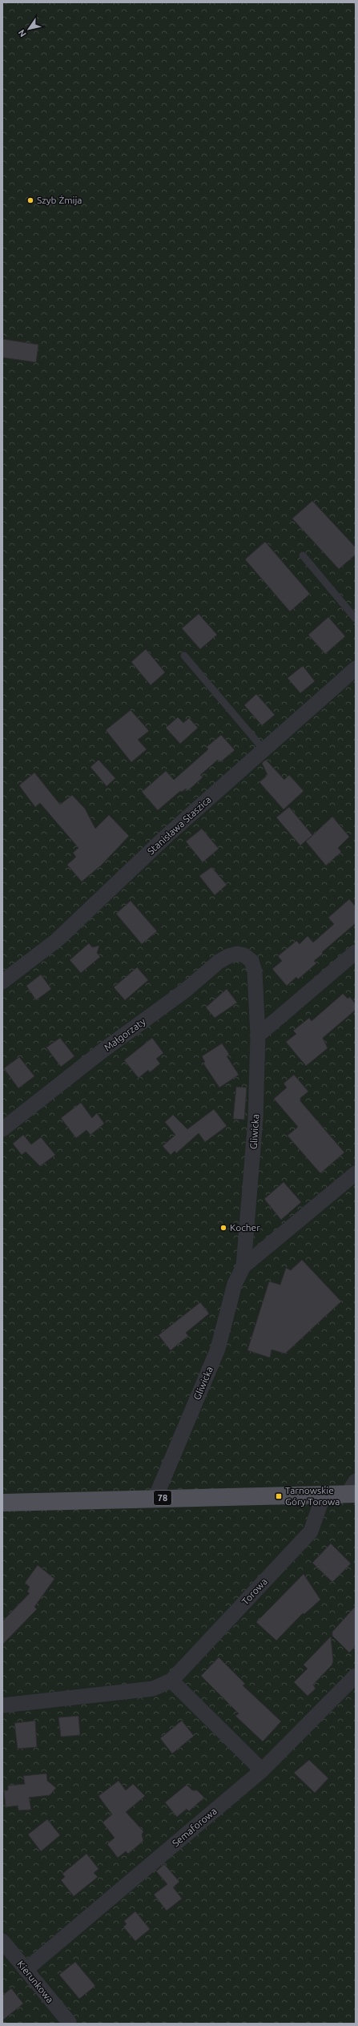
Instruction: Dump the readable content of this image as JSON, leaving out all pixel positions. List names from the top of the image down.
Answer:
{
  "streets": {
    "main road": ["78"],
    "street": [
      "Stanisława Staszica",
      "Małgorzaty",
      "Gliwicka",
      "Torowa",
      "Semaforowa",
      "Kierunkowa"
    ]
  },
  "crossings": [
    ["Małgorzaty", "Gliwicka"],
    ["Gliwicka", "78"],
    ["78", "Torowa"],
    ["Semaforowa", "Kierunkowa"]
  ],
  "places": {
    "other": ["Szyb Żmija", "Kocher"],
    "transit": ["Tarnowskie Góry Torowa"]
  },
  "north": "bottom left"
}
